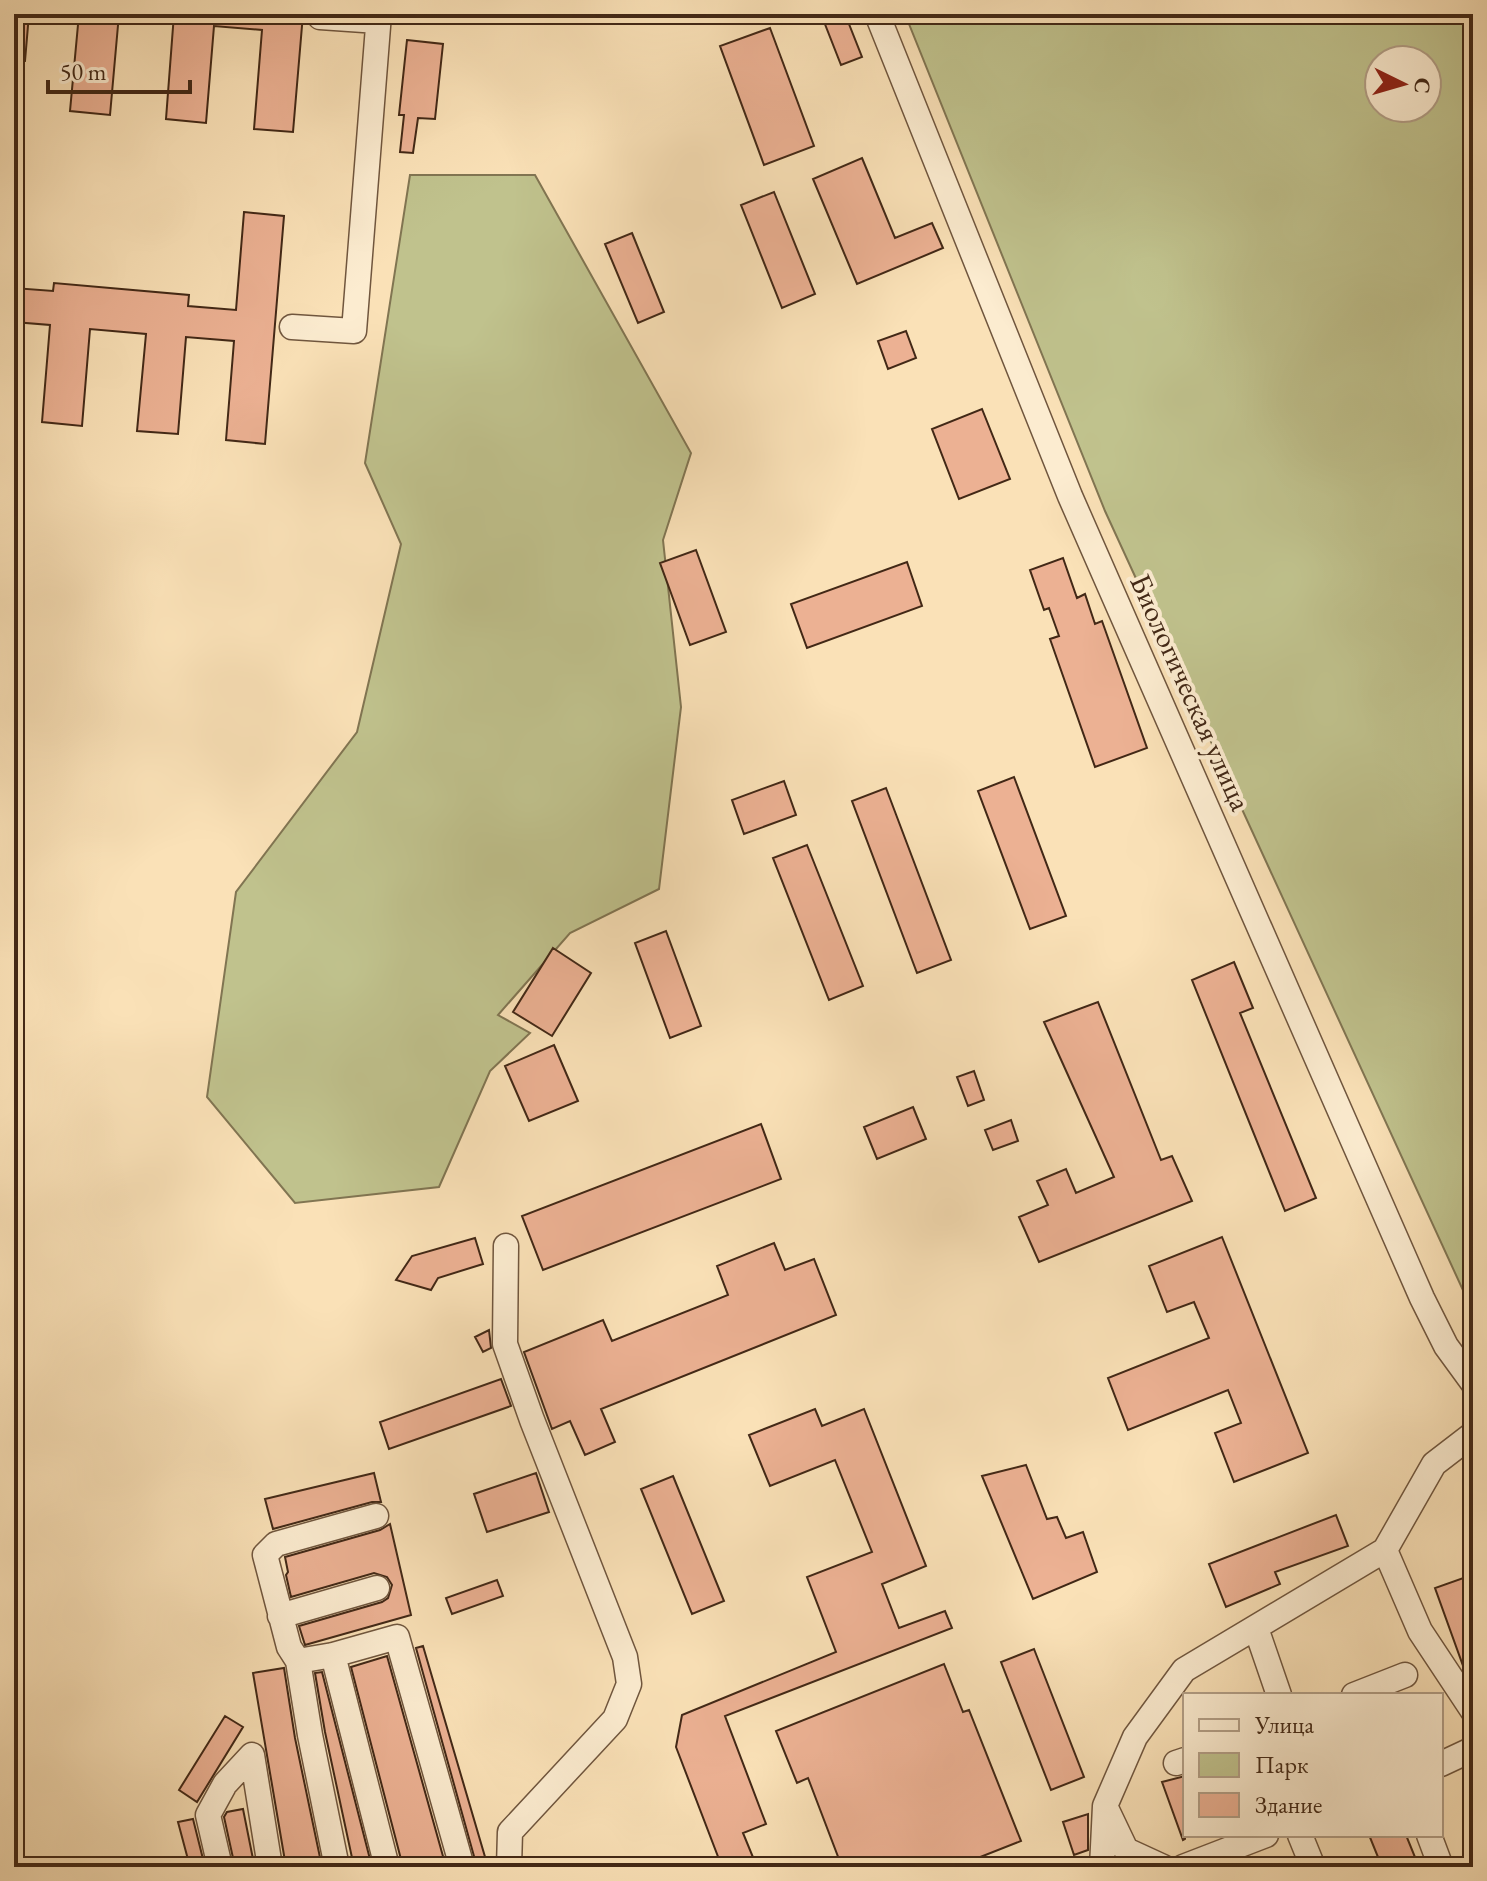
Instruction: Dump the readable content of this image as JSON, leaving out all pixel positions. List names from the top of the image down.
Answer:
{
  "streets": {
    "street": ["Биологическая улица"]
  },
  "legend": ["Улица", "Парк", "Здание"],
  "scale_bar": "50 m",
  "north": "right"
}
